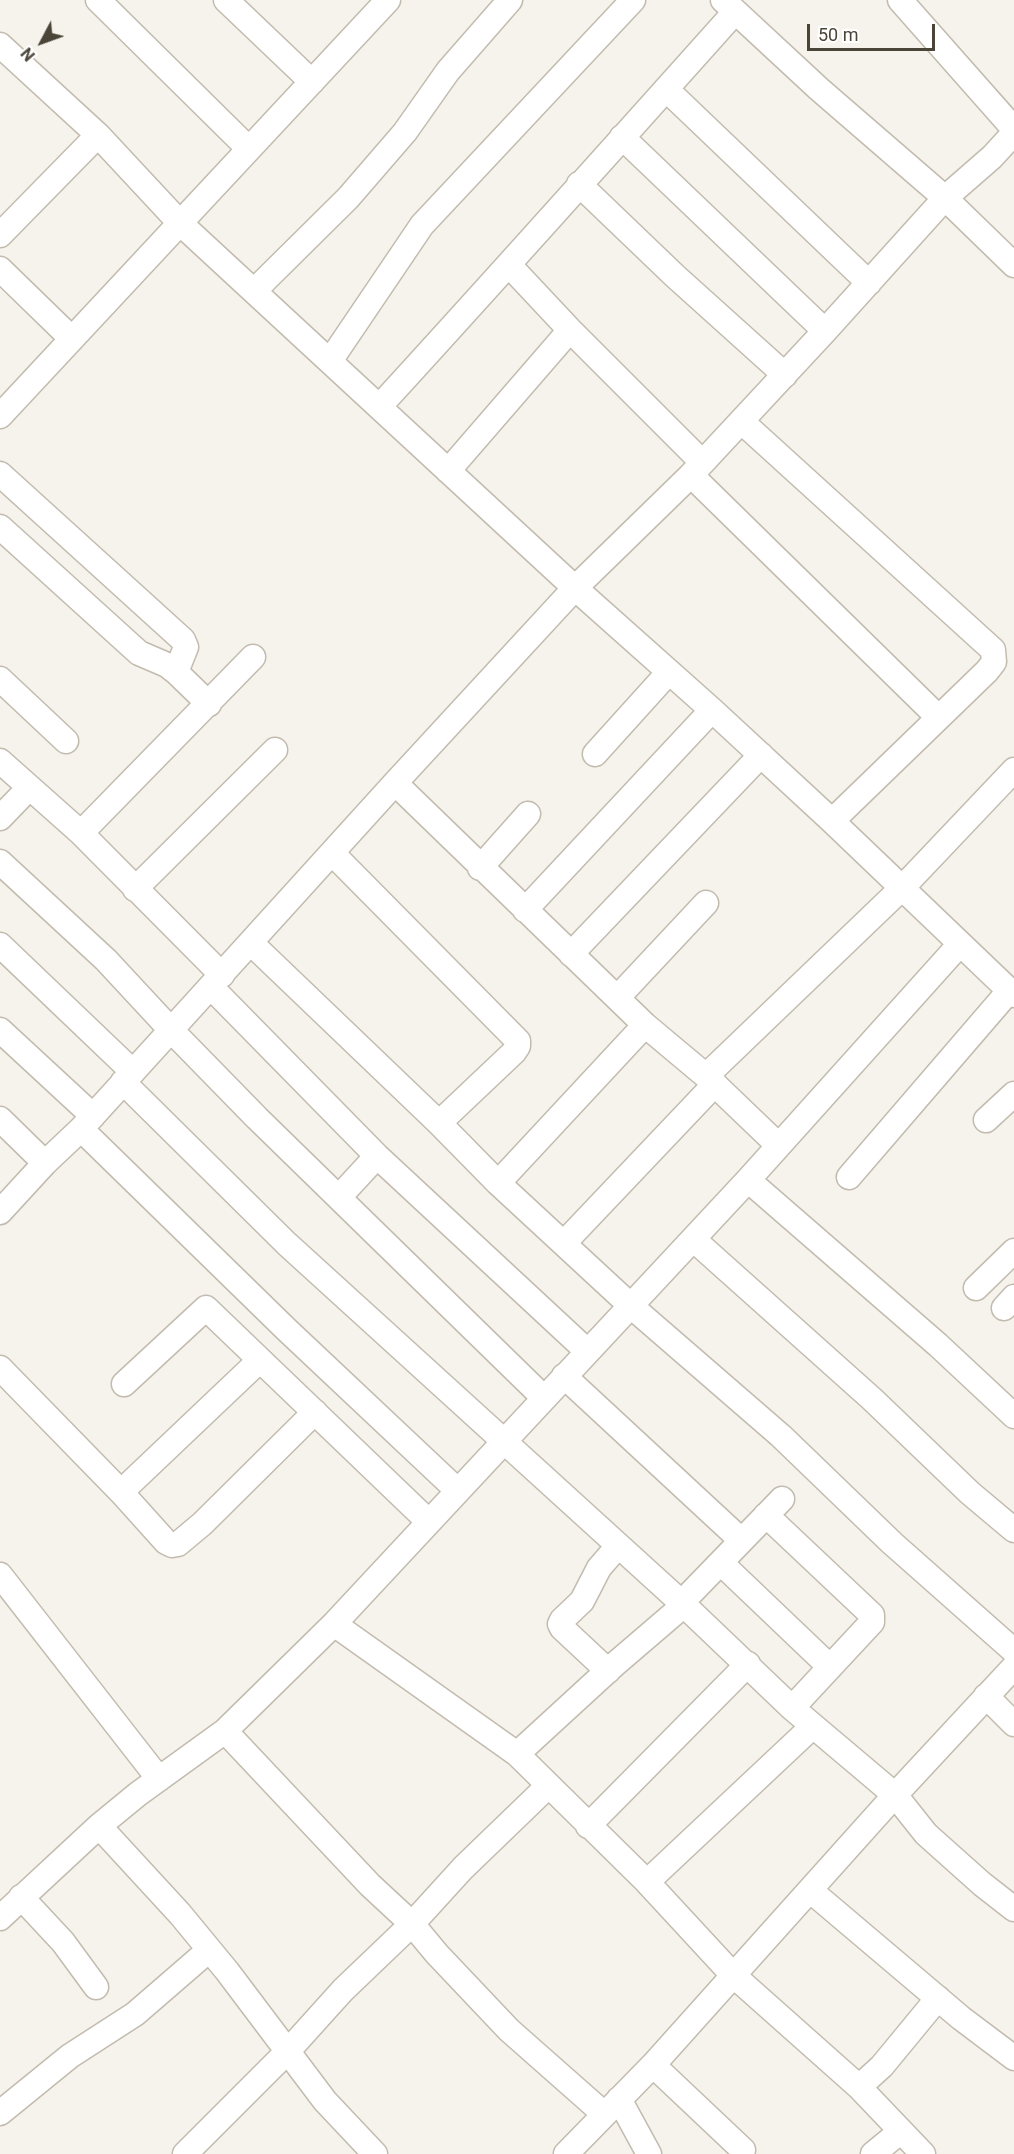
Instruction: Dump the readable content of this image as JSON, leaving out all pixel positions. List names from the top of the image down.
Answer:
{
  "scale_bar": "50 m",
  "north": "bottom left"
}
